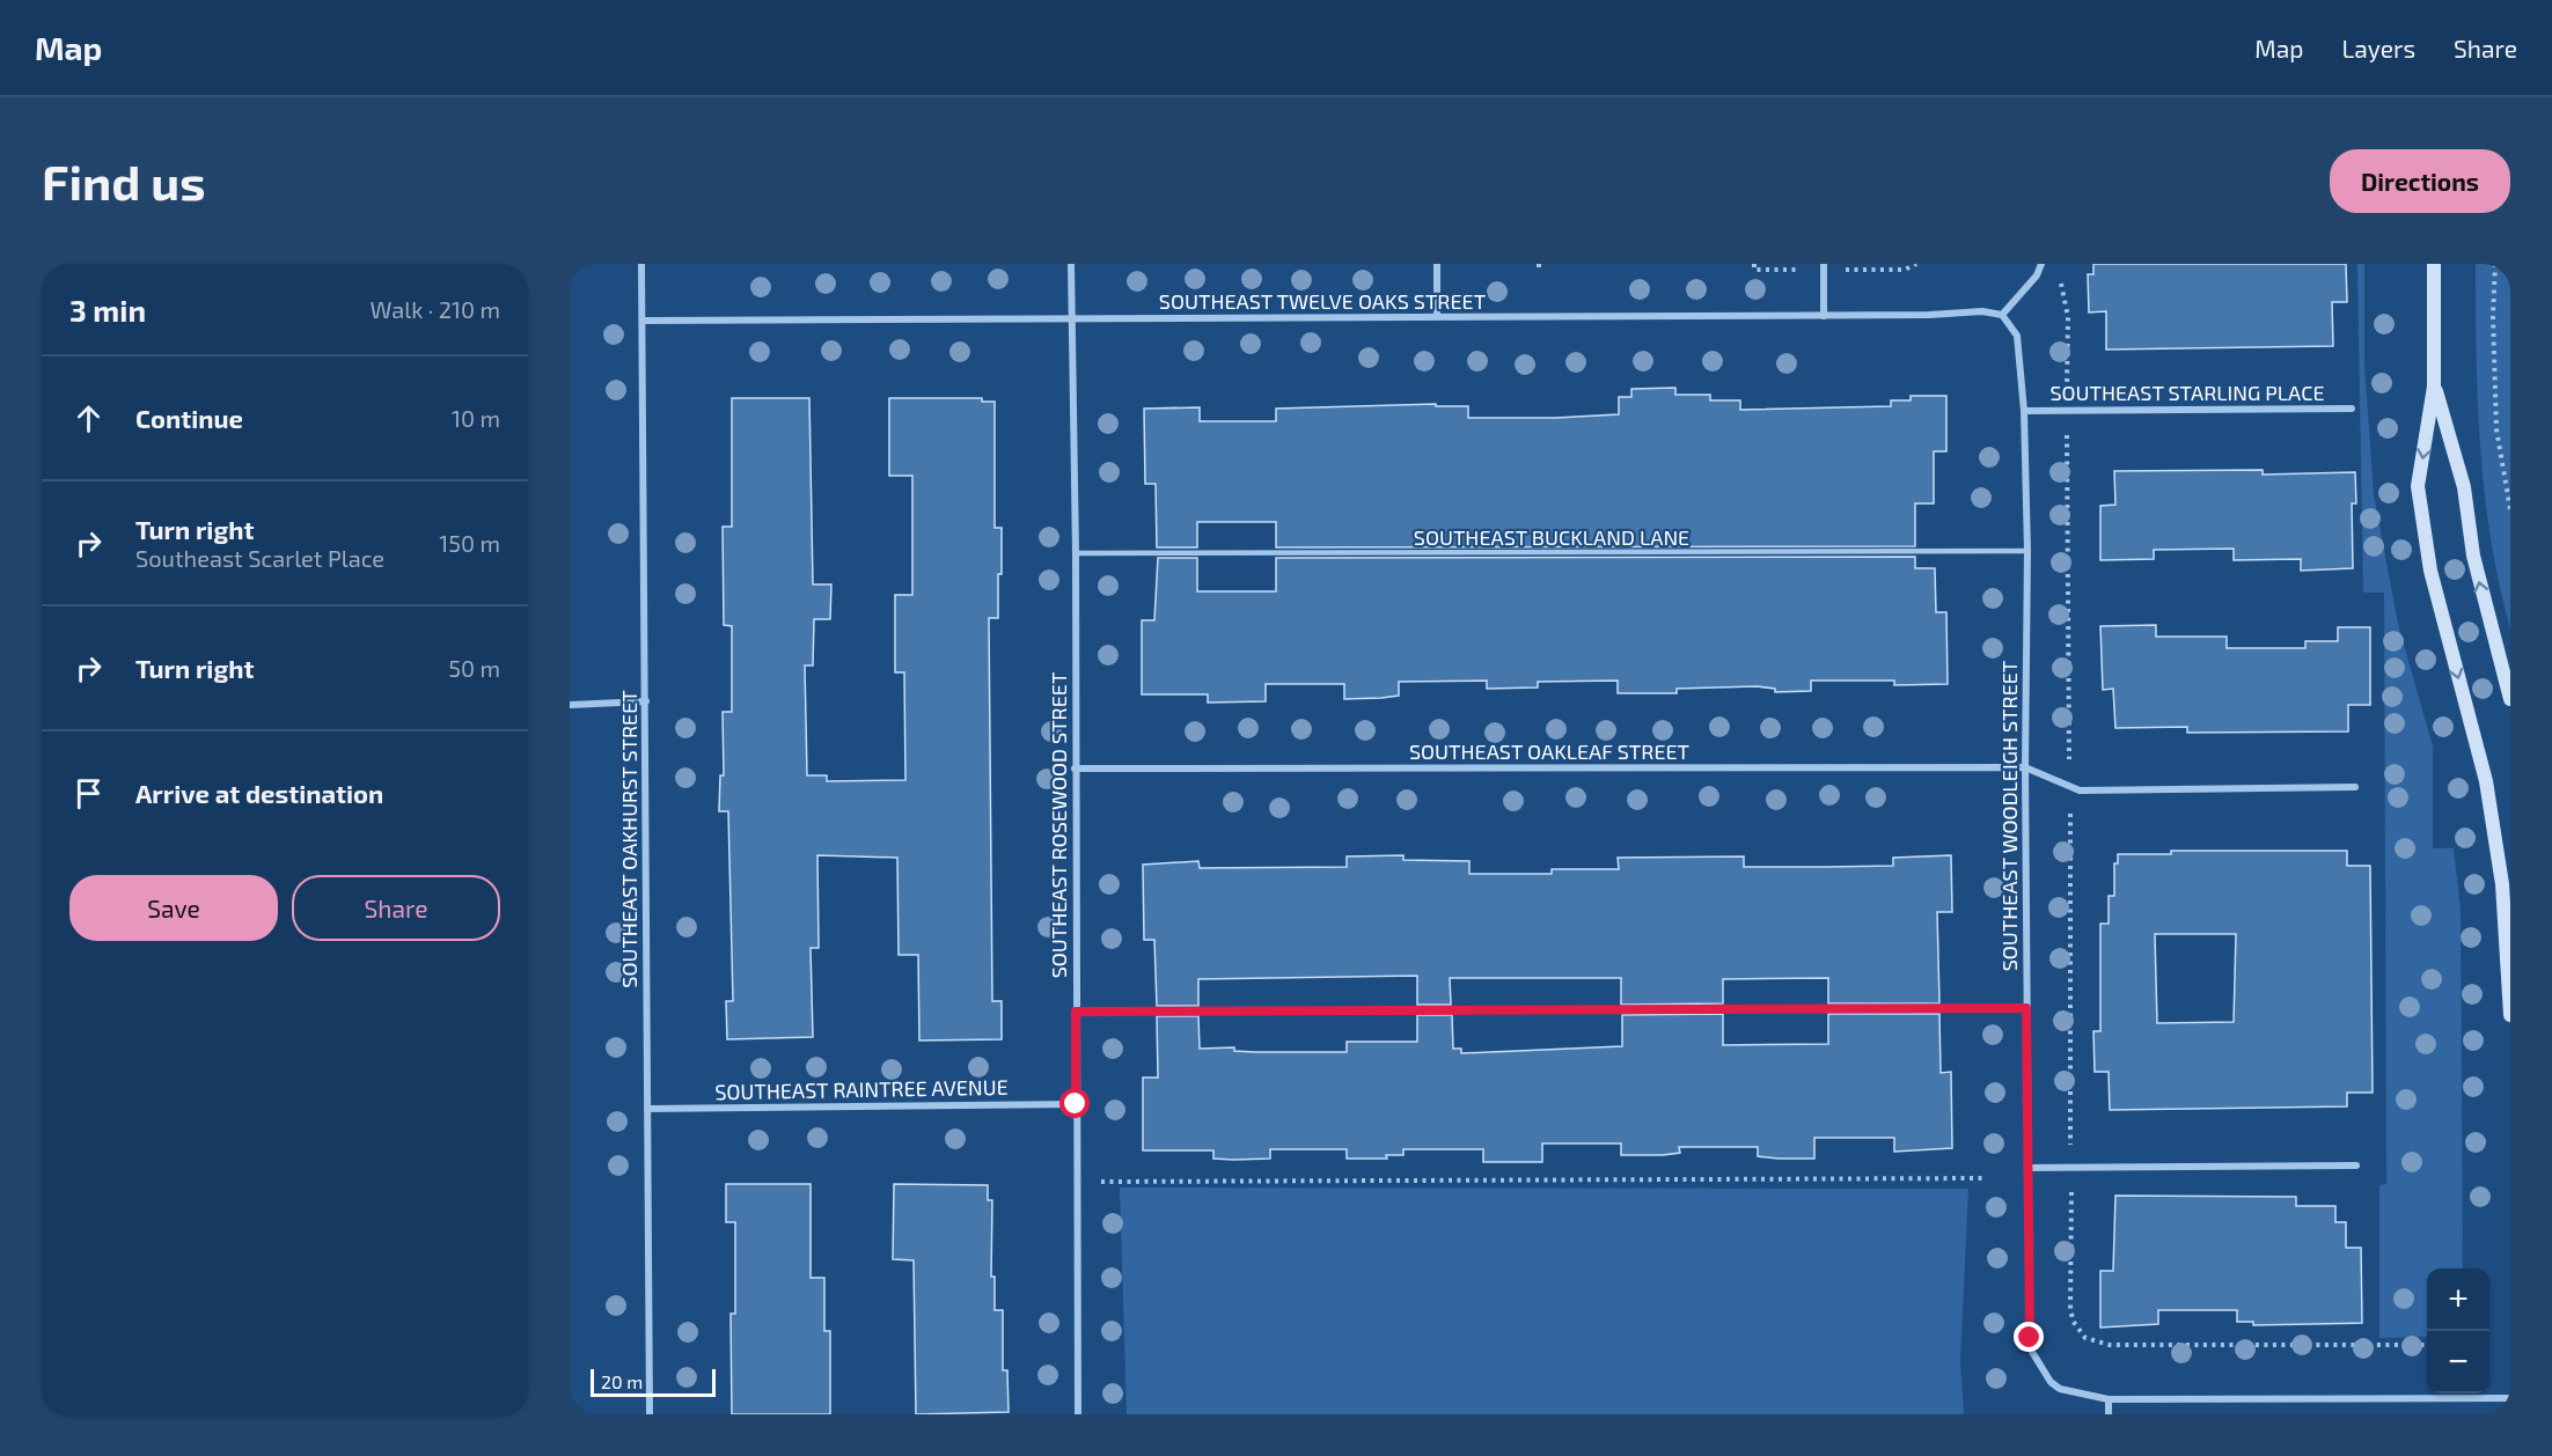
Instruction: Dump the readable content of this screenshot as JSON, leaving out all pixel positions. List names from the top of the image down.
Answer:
{
  "streets": {
    "street": [
      "SOUTHEAST TWELVE OAKS STREET",
      "SOUTHEAST STARLING PLACE",
      "SOUTHEAST OAKLEAF STREET",
      "SOUTHEAST WOODLEIGH STREET",
      "SOUTHEAST ROSEWOOD STREET",
      "SOUTHEAST OAKHURST STREET",
      "SOUTHEAST RAINTREE AVENUE"
    ],
    "lane": ["SOUTHEAST BUCKLAND LANE"]
  },
  "crossings": [
    ["SOUTHEAST TWELVE OAKS STREET", "SOUTHEAST WOODLEIGH STREET"],
    ["SOUTHEAST TWELVE OAKS STREET", "SOUTHEAST ROSEWOOD STREET"],
    ["SOUTHEAST TWELVE OAKS STREET", "SOUTHEAST OAKHURST STREET"],
    ["SOUTHEAST STARLING PLACE", "SOUTHEAST WOODLEIGH STREET"],
    ["SOUTHEAST BUCKLAND LANE", "SOUTHEAST WOODLEIGH STREET"],
    ["SOUTHEAST BUCKLAND LANE", "SOUTHEAST ROSEWOOD STREET"],
    ["SOUTHEAST OAKLEAF STREET", "SOUTHEAST WOODLEIGH STREET"],
    ["SOUTHEAST OAKLEAF STREET", "SOUTHEAST ROSEWOOD STREET"],
    ["SOUTHEAST ROSEWOOD STREET", "SOUTHEAST RAINTREE AVENUE"],
    ["SOUTHEAST OAKHURST STREET", "SOUTHEAST RAINTREE AVENUE"]
  ],
  "scale_bar": "20 m",
  "page": {
    "header": "Map",
    "nav": ["Map", "Layers", "Share"],
    "buttons": [
      "Directions",
      ["Save", "Share"]
    ],
    "title": "Find us",
    "heading": ["3 min", "Walk · 210 m"],
    "list": [
      ["Continue", "10 m"],
      ["Turn right", "Southeast Scarlet Place", "150 m"],
      ["Turn right", "50 m"],
      "Arrive at destination"
    ],
    "map_buttons": ["+", "−"],
    "scale": "20 m"
  }
}
